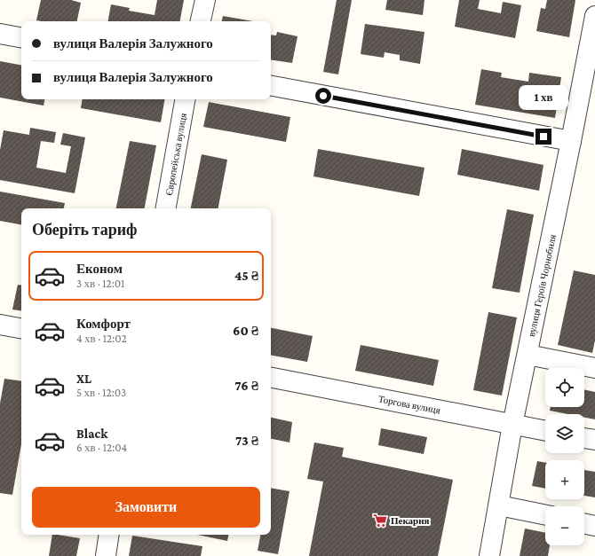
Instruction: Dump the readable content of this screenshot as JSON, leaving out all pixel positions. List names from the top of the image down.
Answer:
{
  "streets": {
    "street": ["Європейська вулиця", "вулиця Героїв Чорнобиля", "Торгова вулиця"]
  },
  "crossings": [
    ["вулиця Героїв Чорнобиля", "Торгова вулиця"]
  ],
  "places": {
    "supermarket": ["Пекарня"]
  },
  "page": {
    "banner": ["вулиця Валерія Залужного", "вулиця Валерія Залужного"],
    "bubble": "1 хв",
    "heading": "Оберіть тариф",
    "list": [
      {
        "name": "Економ",
        "note": "3 хв · 12:01",
        "value": "45 ₴"
      },
      {
        "name": "Комфорт",
        "note": "4 хв · 12:02",
        "value": "60 ₴"
      },
      {
        "name": "XL",
        "note": "5 хв · 12:03",
        "value": "76 ₴"
      },
      {
        "name": "Black",
        "note": "6 хв · 12:04",
        "value": "73 ₴"
      }
    ],
    "map_buttons": ["+", "−"],
    "buttons": "Замовити"
  }
}
